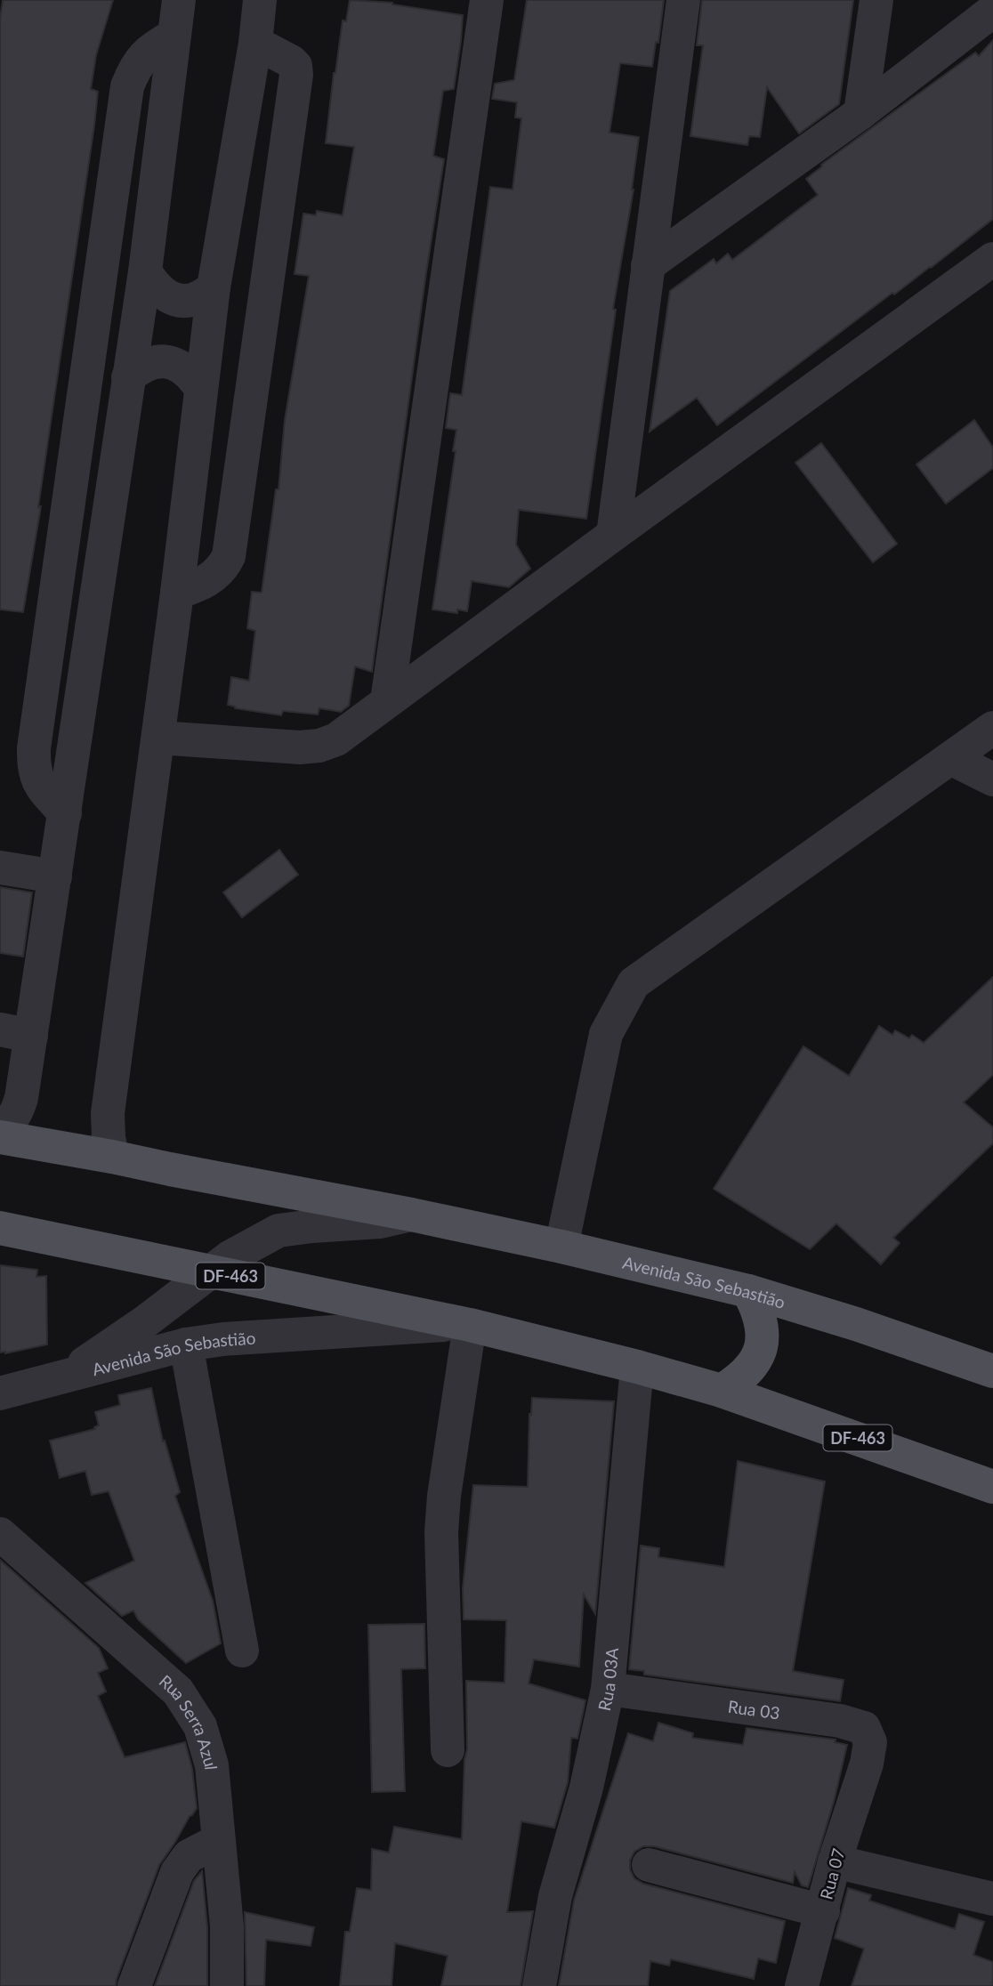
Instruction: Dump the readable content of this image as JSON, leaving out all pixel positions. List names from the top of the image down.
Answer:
{
  "streets": {
    "main road": ["DF-463", "Avenida São Sebastião"],
    "street": [
      "Rua 03A",
      "Rua 03",
      "Rua Serra Azul",
      "Rua 07"
    ]
  },
  "crossings": [
    ["Avenida São Sebastião", "Rua 03A"],
    ["Rua 03A", "Rua 03"],
    ["Rua 03", "Rua 07"]
  ]
}
